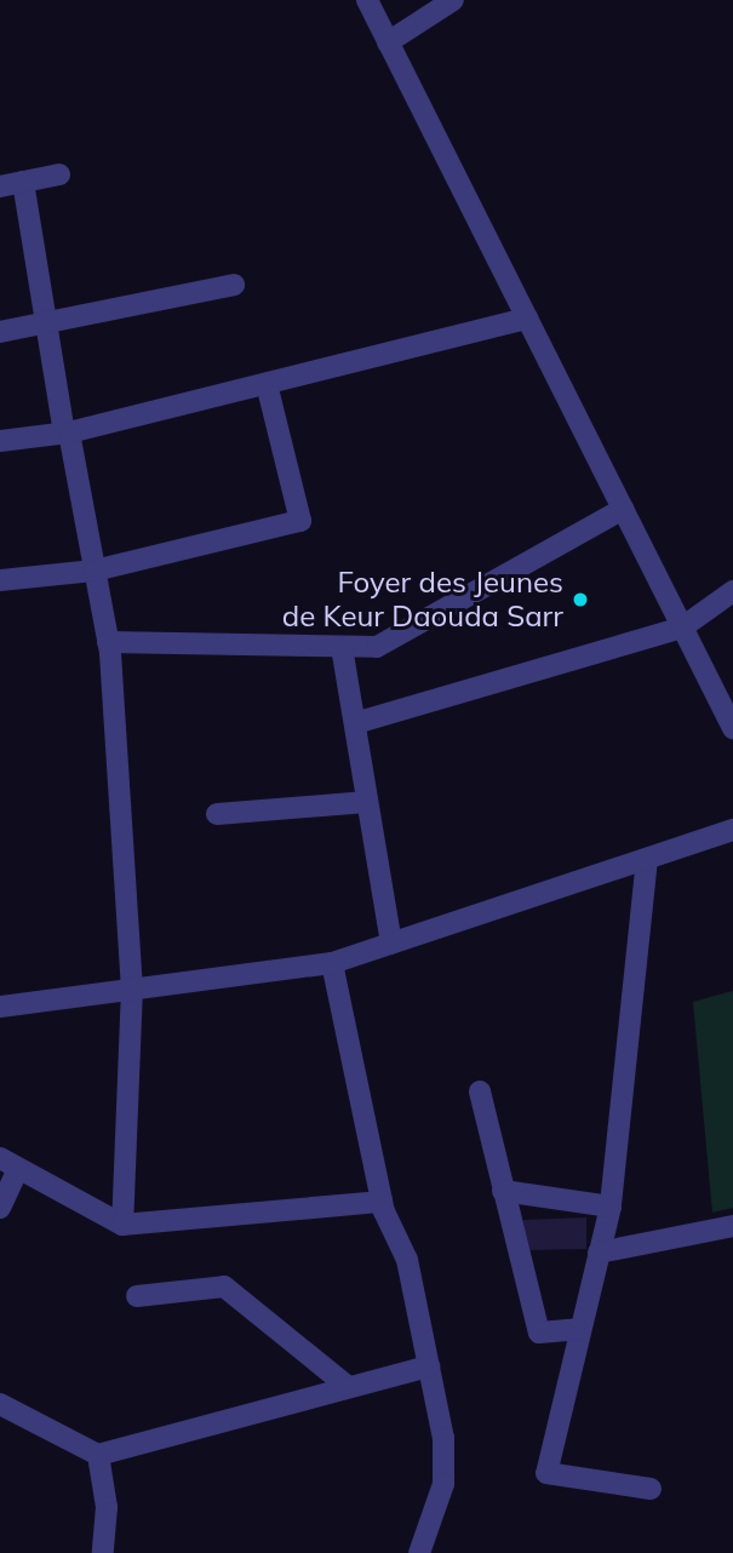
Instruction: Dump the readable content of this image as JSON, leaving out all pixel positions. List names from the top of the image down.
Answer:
{
  "places": ["Foyer des Jeunes de Keur Daouda Sarr"]
}
